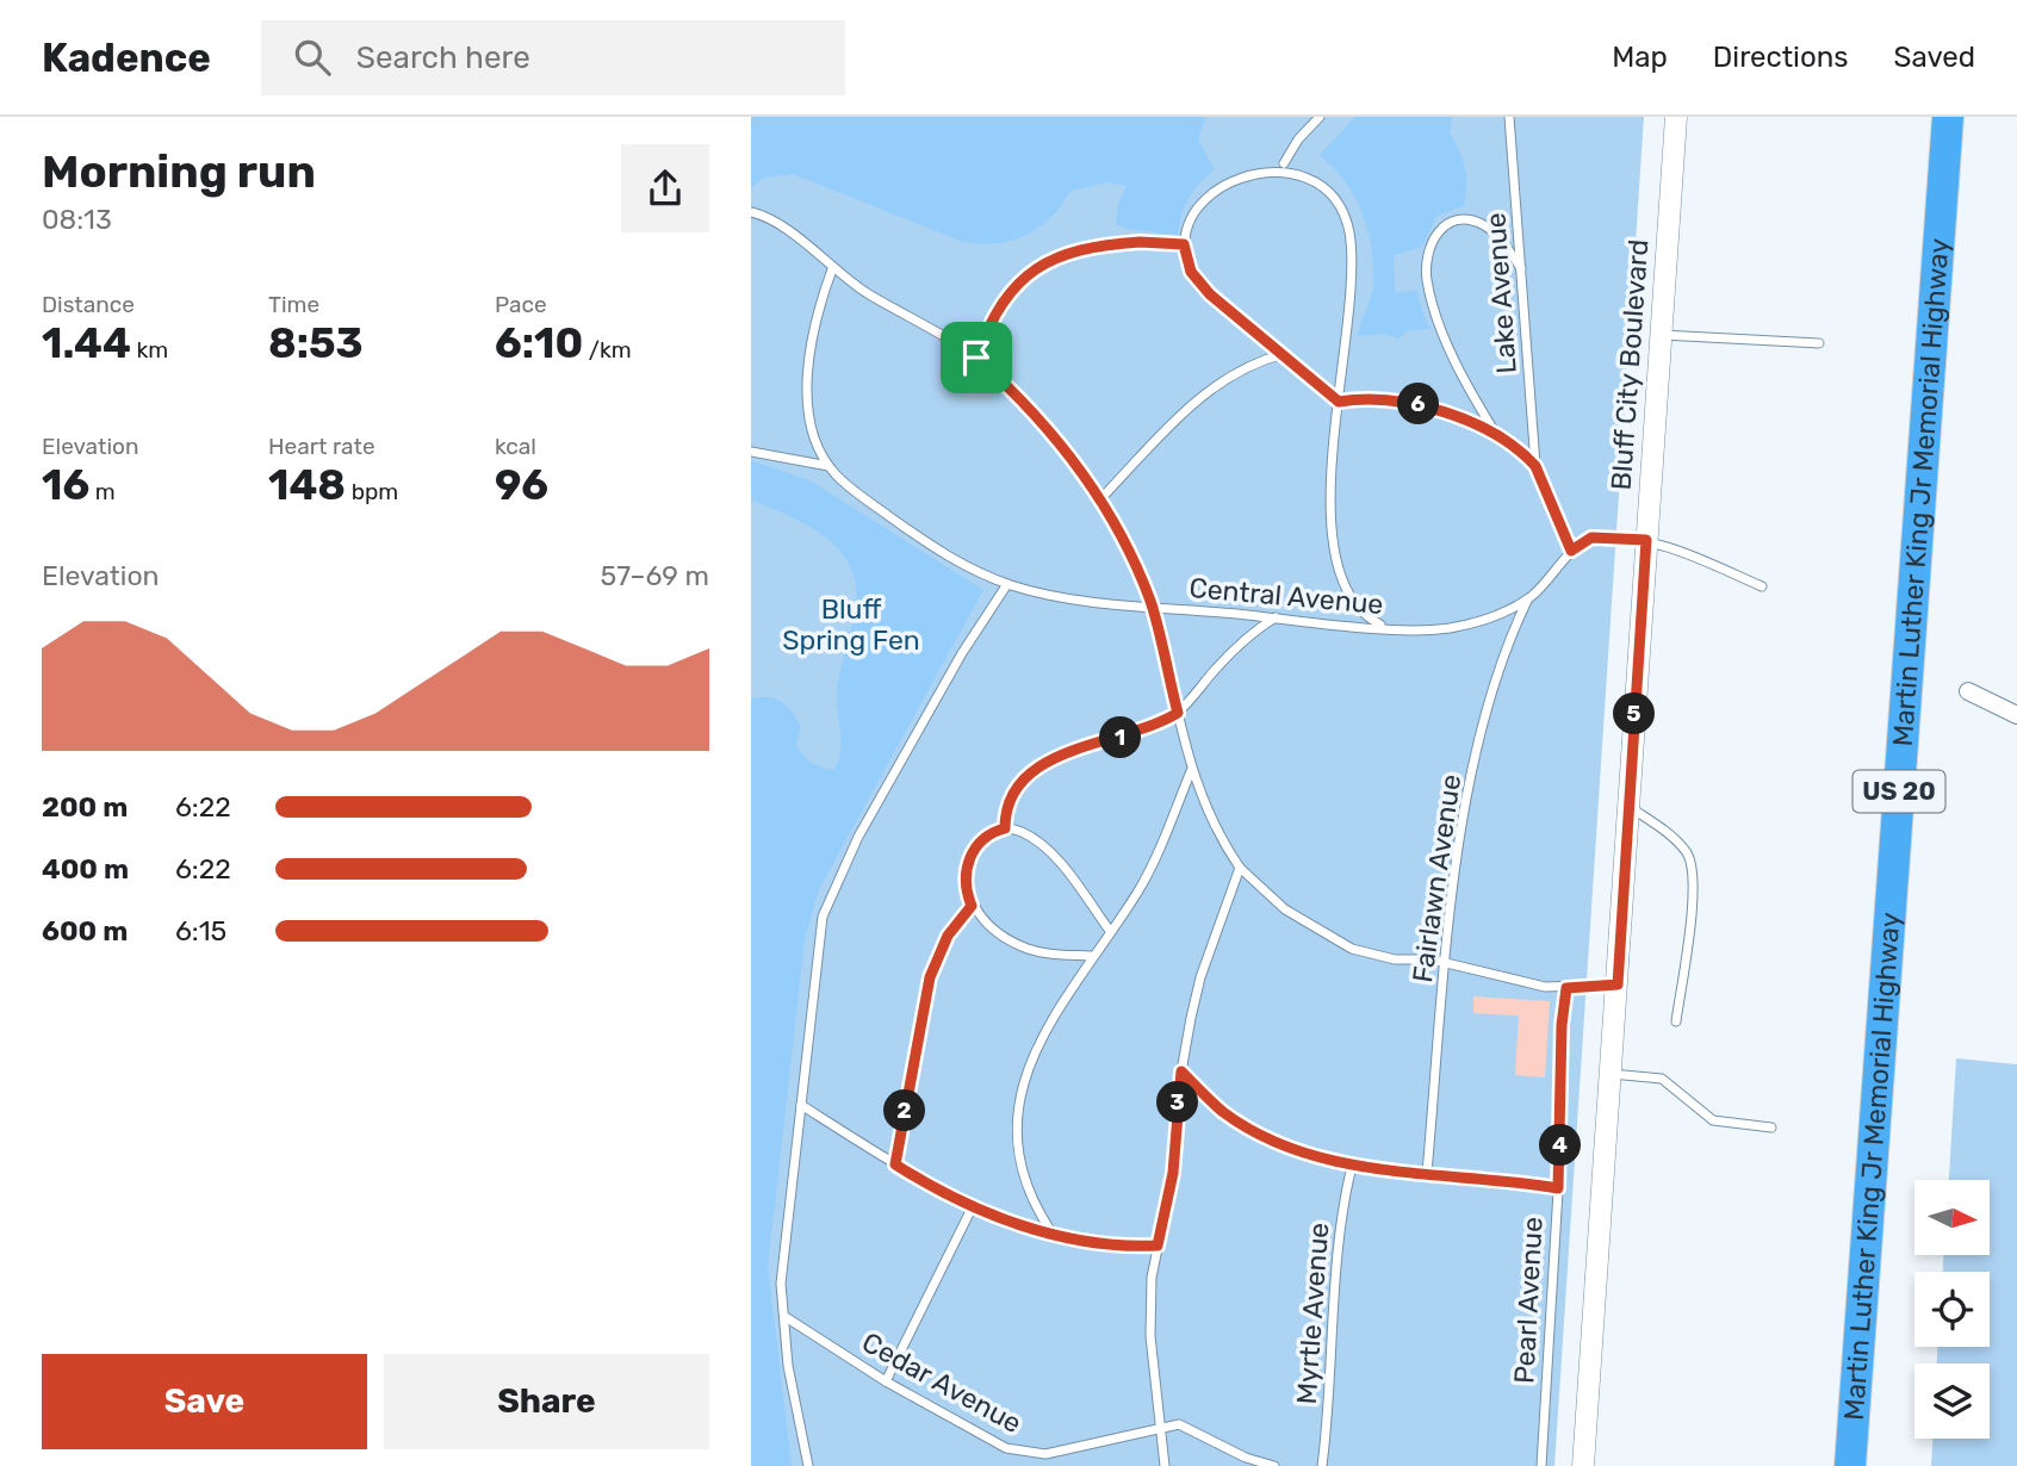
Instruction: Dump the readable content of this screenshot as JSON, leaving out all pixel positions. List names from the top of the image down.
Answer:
{
  "streets": {
    "highway": ["Martin Luther King Jr Memorial Highway", "US 20"],
    "street": ["Bluff City Boulevard"],
    "lane": [
      "Lake Avenue",
      "Central Avenue",
      "Fairlawn Avenue",
      "Pearl Avenue",
      "Myrtle Avenue",
      "Cedar Avenue"
    ]
  },
  "crossings": [
    ["Lake Avenue", "Central Avenue"],
    ["Lake Avenue", "Fairlawn Avenue"],
    ["Central Avenue", "Fairlawn Avenue"]
  ],
  "parks": ["Bluff Spring Fen"],
  "north": "right",
  "page": {
    "header": "Kadence",
    "search": "Search here",
    "nav": ["Map", "Directions", "Saved"],
    "heading": ["Morning run", "08:13"],
    "stats": [
      ["Distance", "1.44 km"],
      ["Time", "8:53"],
      ["Pace", "6:10 /km"],
      ["Elevation", "16 m"],
      ["Heart rate", "148 bpm"],
      ["kcal", "96"]
    ],
    "pins": [
      "6",
      "5",
      "1",
      "3",
      "2",
      "4"
    ],
    "chart": ["Elevation", "57–69 m"],
    "list": [
      {
        "name": "200 m",
        "note": "6:22"
      },
      {
        "name": "400 m",
        "note": "6:22"
      },
      {
        "name": "600 m",
        "note": "6:15"
      }
    ],
    "buttons": ["Save", "Share"]
  }
}
